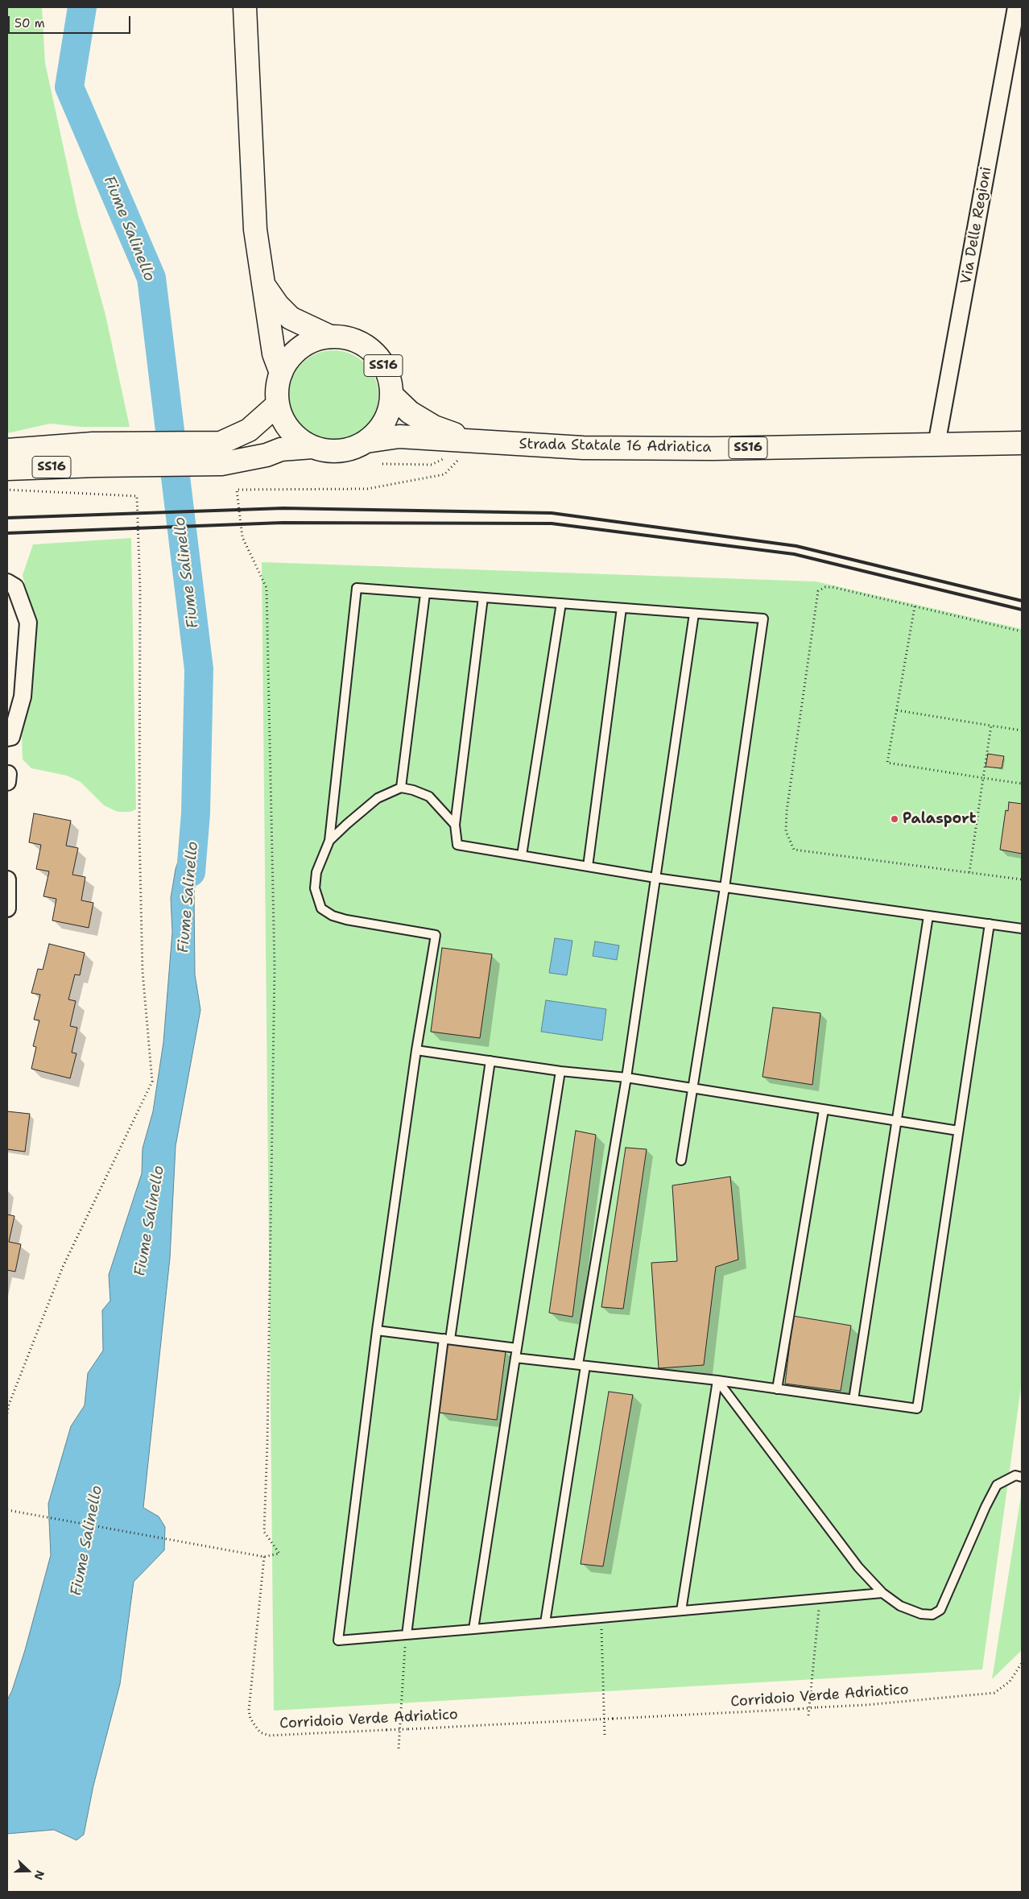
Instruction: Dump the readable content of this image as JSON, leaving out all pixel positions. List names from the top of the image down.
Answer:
{
  "streets": {
    "main road": ["SS16", "Strada Statale 16 Adriatica"],
    "street": ["Via Delle Regioni"],
    "path": ["Corridoio Verde Adriatico"]
  },
  "crossings": [
    ["Via Delle Regioni", "Strada Statale 16 Adriatica"],
    ["SS16", "Strada Statale 16 Adriatica"]
  ],
  "water": ["Fiume Salinello"],
  "places": ["Palasport"],
  "scale_bar": "50 m",
  "north": "right"
}
